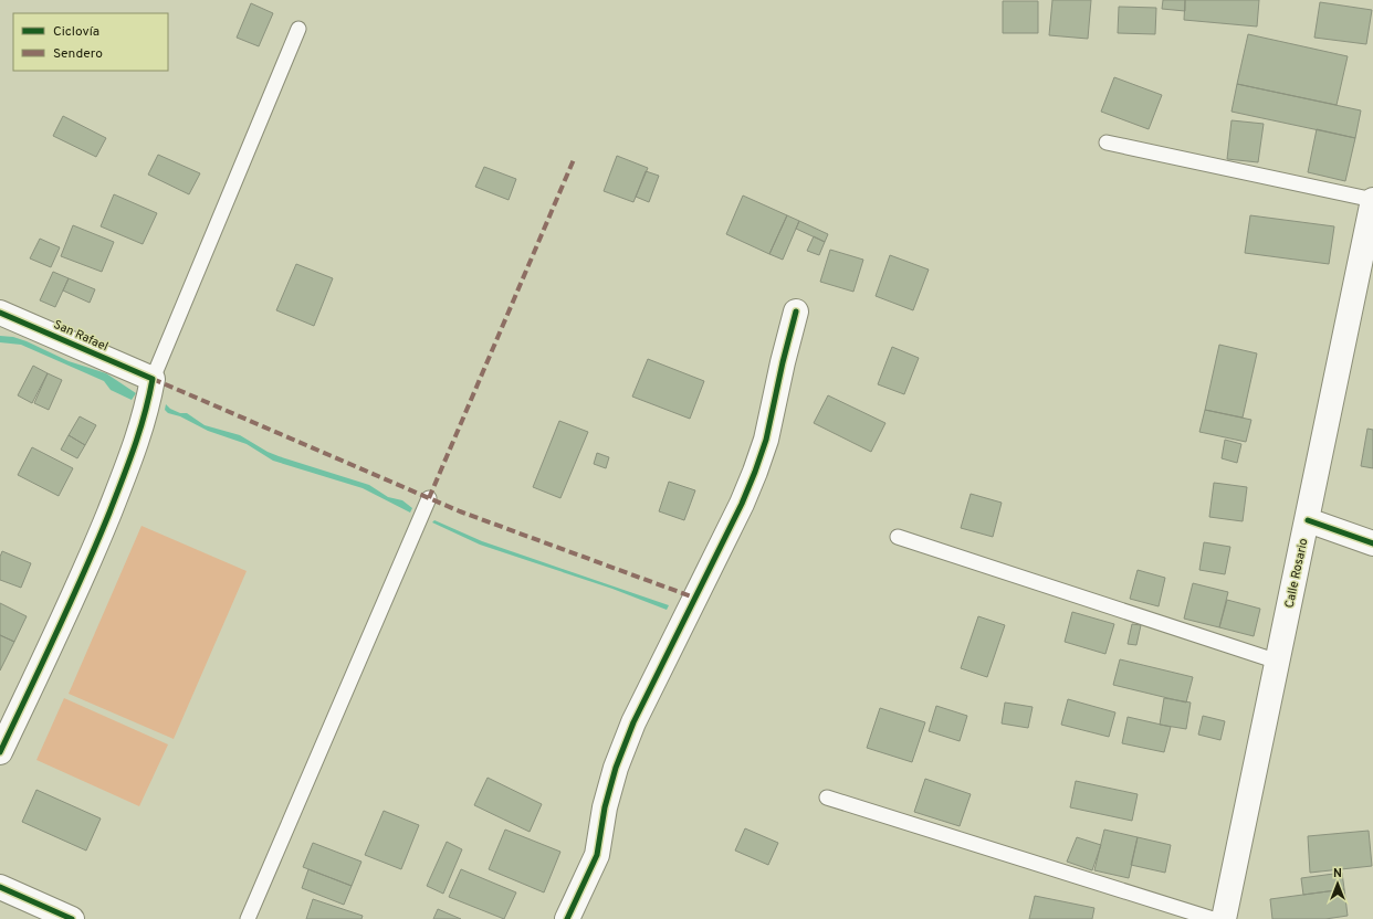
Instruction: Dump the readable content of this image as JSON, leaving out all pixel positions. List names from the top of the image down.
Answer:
{
  "streets": {
    "street": ["San Rafael", "Calle Rosario"]
  },
  "legend": ["Ciclovía", "Sendero"],
  "north": "top"
}
